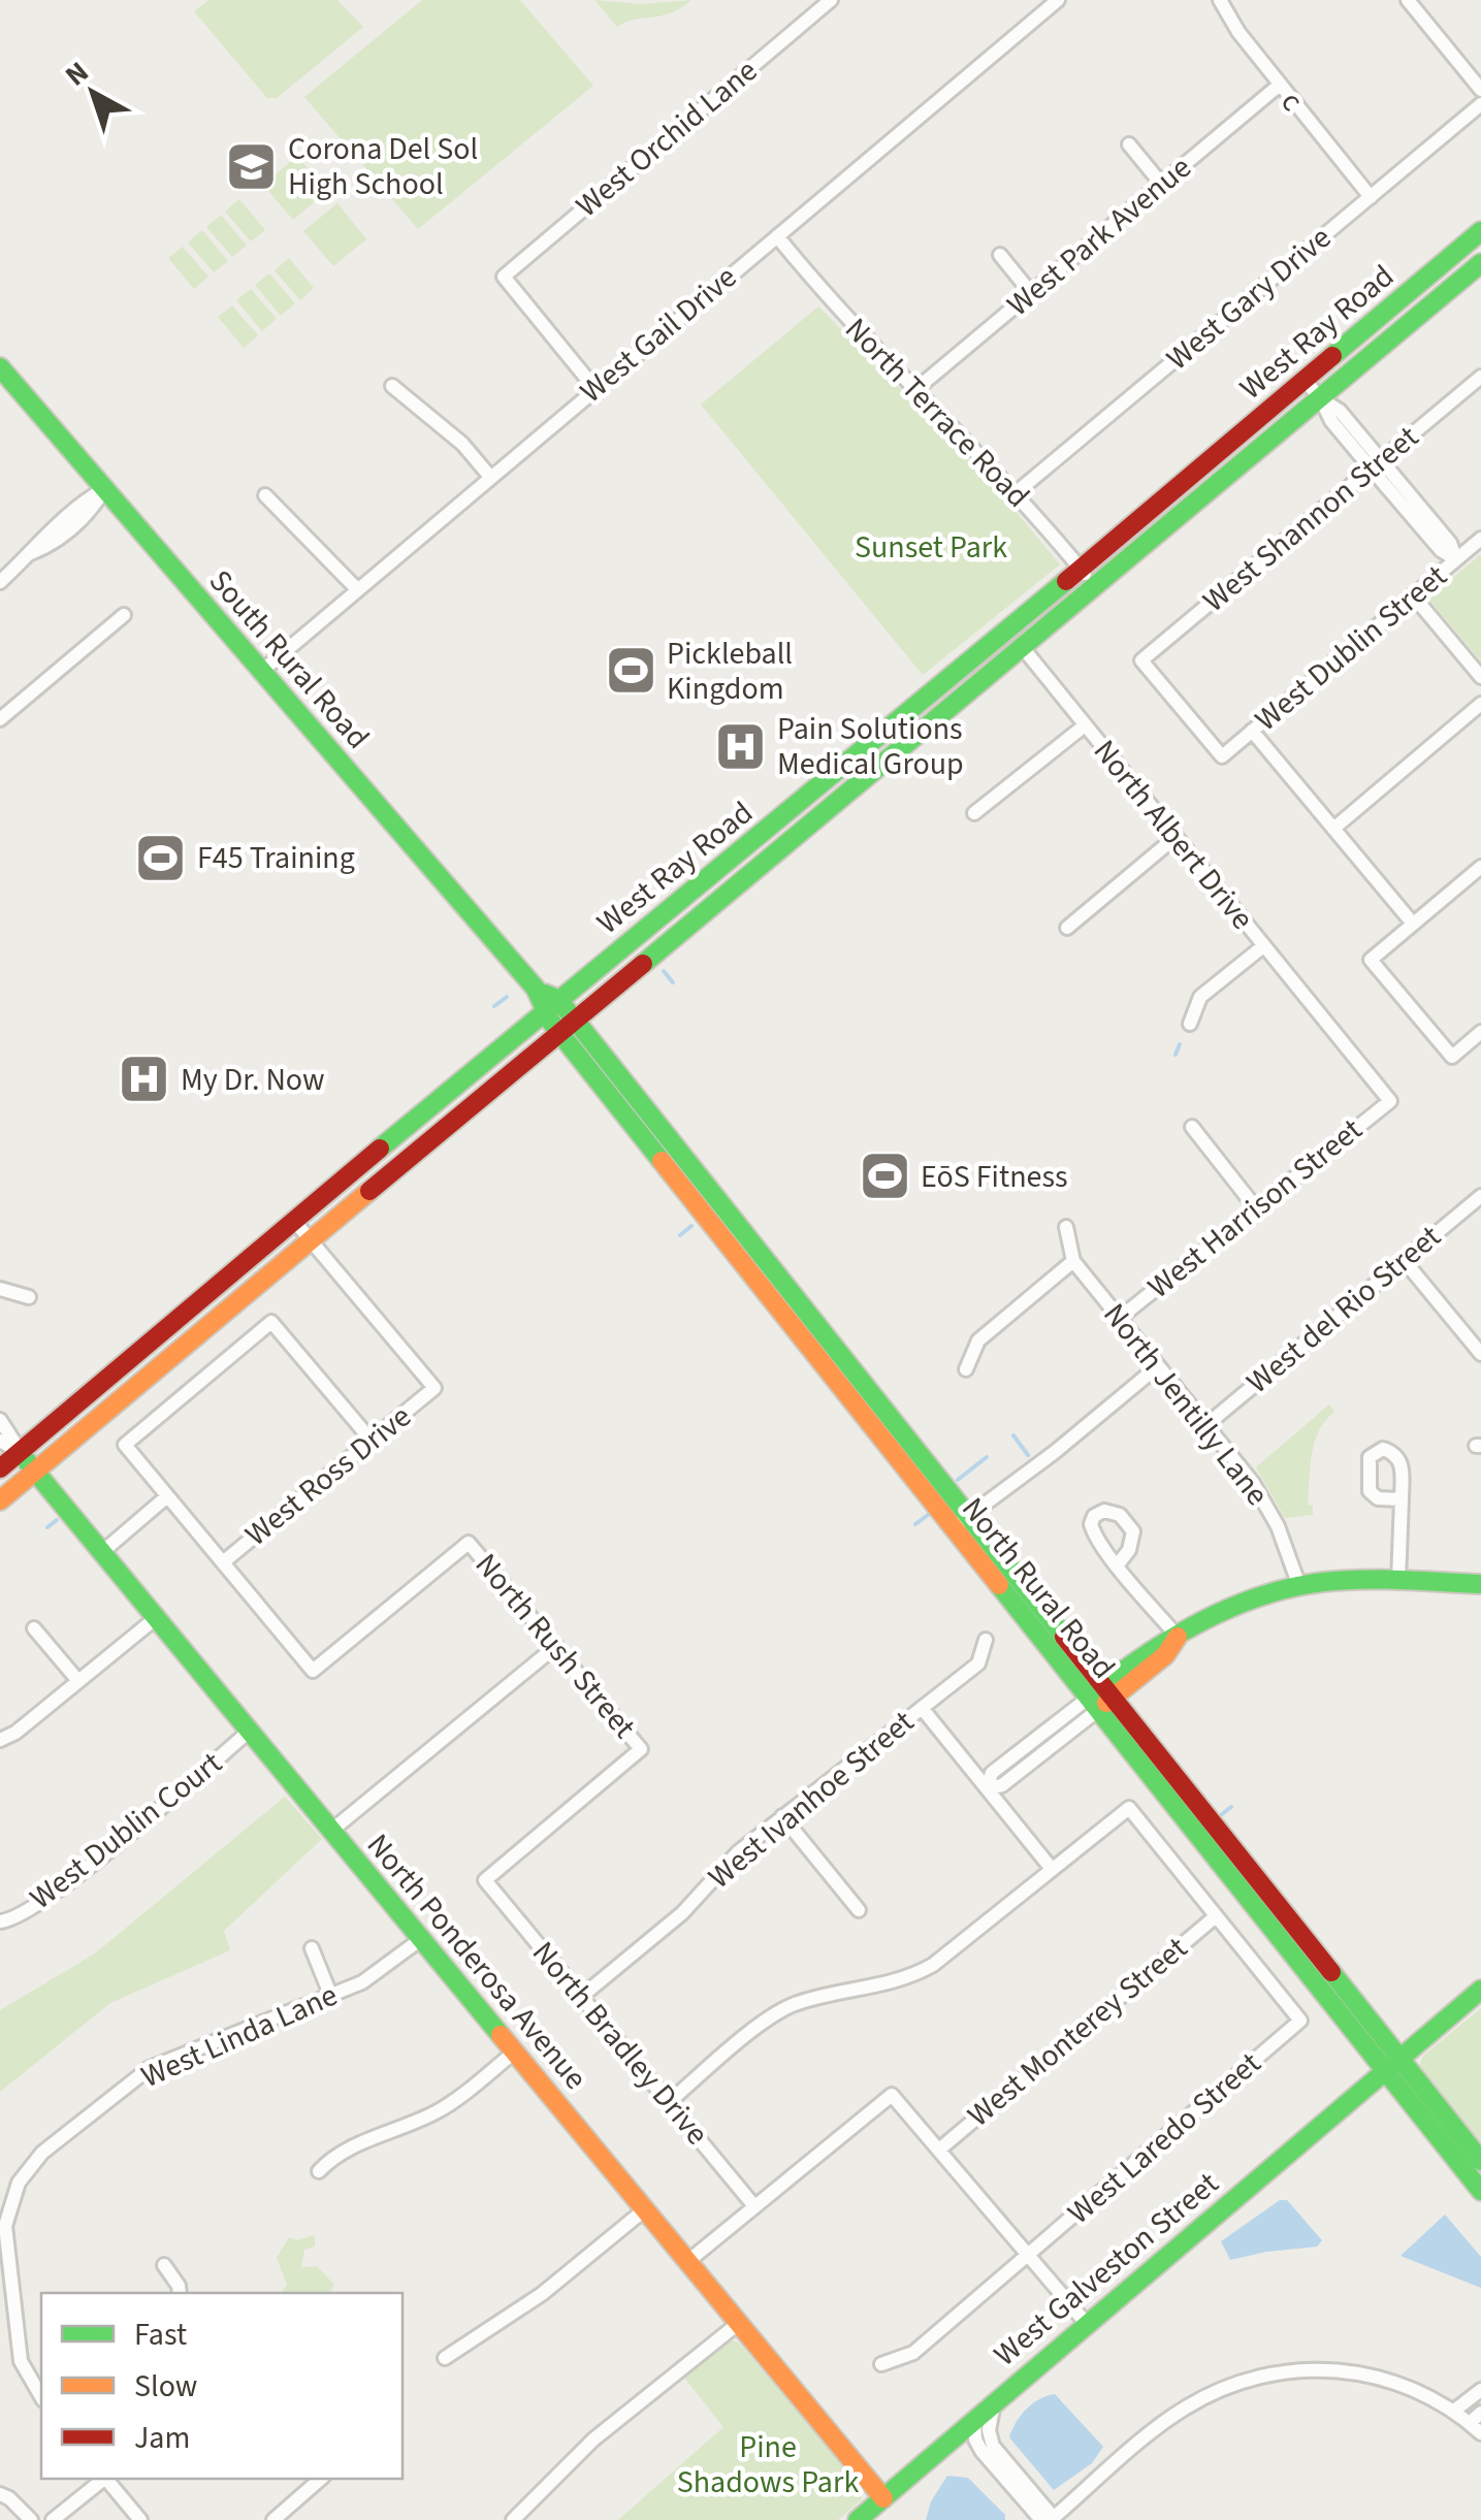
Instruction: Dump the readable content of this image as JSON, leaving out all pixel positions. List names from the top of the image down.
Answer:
{
  "streets": {
    "main road": [
      "West Ray Road",
      "South Rural Road",
      "North Rural Road",
      "North Ponderosa Avenue",
      "West Galveston Street"
    ],
    "street": [
      "c",
      "West Orchid Lane",
      "West Park Avenue",
      "West Gary Drive",
      "West Gail Drive",
      "North Terrace Road",
      "West Shannon Street",
      "West Dublin Street",
      "North Albert Drive",
      "West Harrison Street",
      "West del Rio Street",
      "North Jentilly Lane",
      "West Ross Drive",
      "North Rush Street",
      "West Ivanhoe Street",
      "West Dublin Court",
      "West Monterey Street",
      "West Linda Lane",
      "North Bradley Drive",
      "West Laredo Street"
    ]
  },
  "crossings": [
    ["c", "West Park Avenue"],
    ["c", "West Gary Drive"],
    ["West Orchid Lane", "West Gail Drive"],
    ["West Park Avenue", "North Terrace Road"],
    ["West Gary Drive", "North Terrace Road"],
    ["West Ray Road", "North Terrace Road"],
    ["West Ray Road", "South Rural Road"],
    ["West Ray Road", "North Albert Drive"],
    ["West Ray Road", "West Ross Drive"],
    ["West Ray Road", "North Rural Road"],
    ["West Ray Road", "North Ponderosa Avenue"],
    ["West Gail Drive", "North Terrace Road"],
    ["West Gail Drive", "South Rural Road"],
    ["West Shannon Street", "West Dublin Street"],
    ["South Rural Road", "North Rural Road"],
    ["North Albert Drive", "West Harrison Street"],
    ["West Harrison Street", "North Jentilly Lane"],
    ["West del Rio Street", "North Jentilly Lane"],
    ["West Ross Drive", "North Rush Street"],
    ["North Rural Road", "West Galveston Street"],
    ["North Rush Street", "North Bradley Drive"],
    ["West Ivanhoe Street", "North Bradley Drive"],
    ["West Dublin Court", "North Ponderosa Avenue"],
    ["North Ponderosa Avenue", "West Linda Lane"],
    ["North Ponderosa Avenue", "West Galveston Street"],
    ["West Monterey Street", "West Laredo Street"]
  ],
  "parks": ["Sunset Park", "Pine Shadows Park"],
  "places": {
    "school or university": ["Corona Del Sol High School"],
    "sports": ["Pickleball Kingdom", "F45 Training", "EōS Fitness"],
    "hospital": ["Pain Solutions Medical Group", "My Dr. Now"]
  },
  "legend": ["Fast", "Slow", "Jam"],
  "north": "top left"
}
